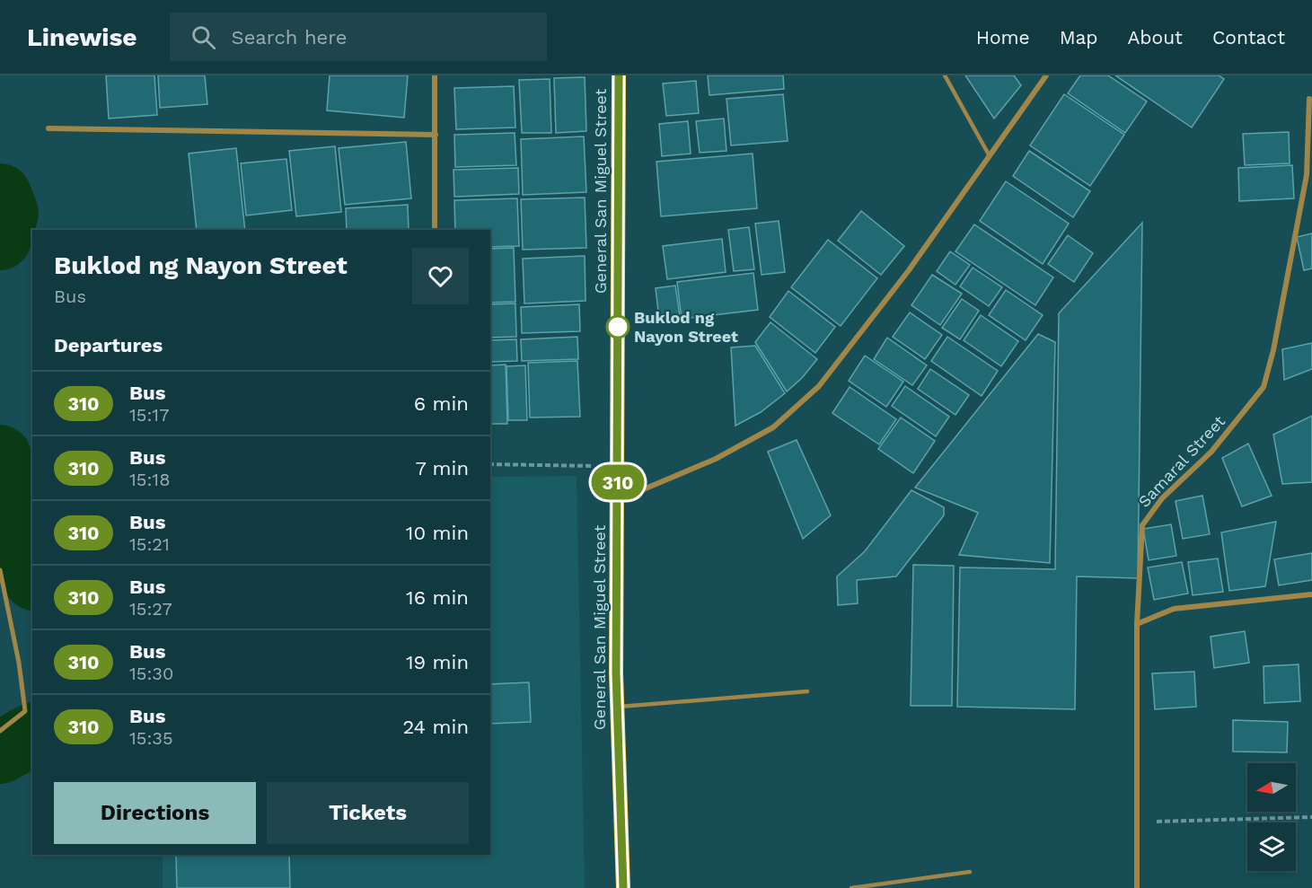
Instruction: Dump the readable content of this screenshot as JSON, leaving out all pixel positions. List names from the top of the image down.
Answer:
{
  "streets": {
    "highway": ["General San Miguel Street"],
    "street": ["Samaral Street"]
  },
  "places": ["Buklod ng Nayon Street"],
  "lines": ["bus line 310"],
  "north": "left",
  "page": {
    "header": "Linewise",
    "search": "Search here",
    "nav": [
      "Home",
      "Map",
      "About",
      "Contact"
    ],
    "on_map": "310",
    "heading": [
      ["Buklod ng Nayon Street", "Bus"],
      "Departures"
    ],
    "list": [
      {
        "mark": "310",
        "name": "Bus",
        "note": "15:17",
        "value": "6 min"
      },
      {
        "mark": "310",
        "name": "Bus",
        "note": "15:18",
        "value": "7 min"
      },
      {
        "mark": "310",
        "name": "Bus",
        "note": "15:21",
        "value": "10 min"
      },
      {
        "mark": "310",
        "name": "Bus",
        "note": "15:27",
        "value": "16 min"
      },
      {
        "mark": "310",
        "name": "Bus",
        "note": "15:30",
        "value": "19 min"
      },
      {
        "mark": "310",
        "name": "Bus",
        "note": "15:35",
        "value": "24 min"
      }
    ],
    "buttons": ["Directions", "Tickets"]
  }
}
